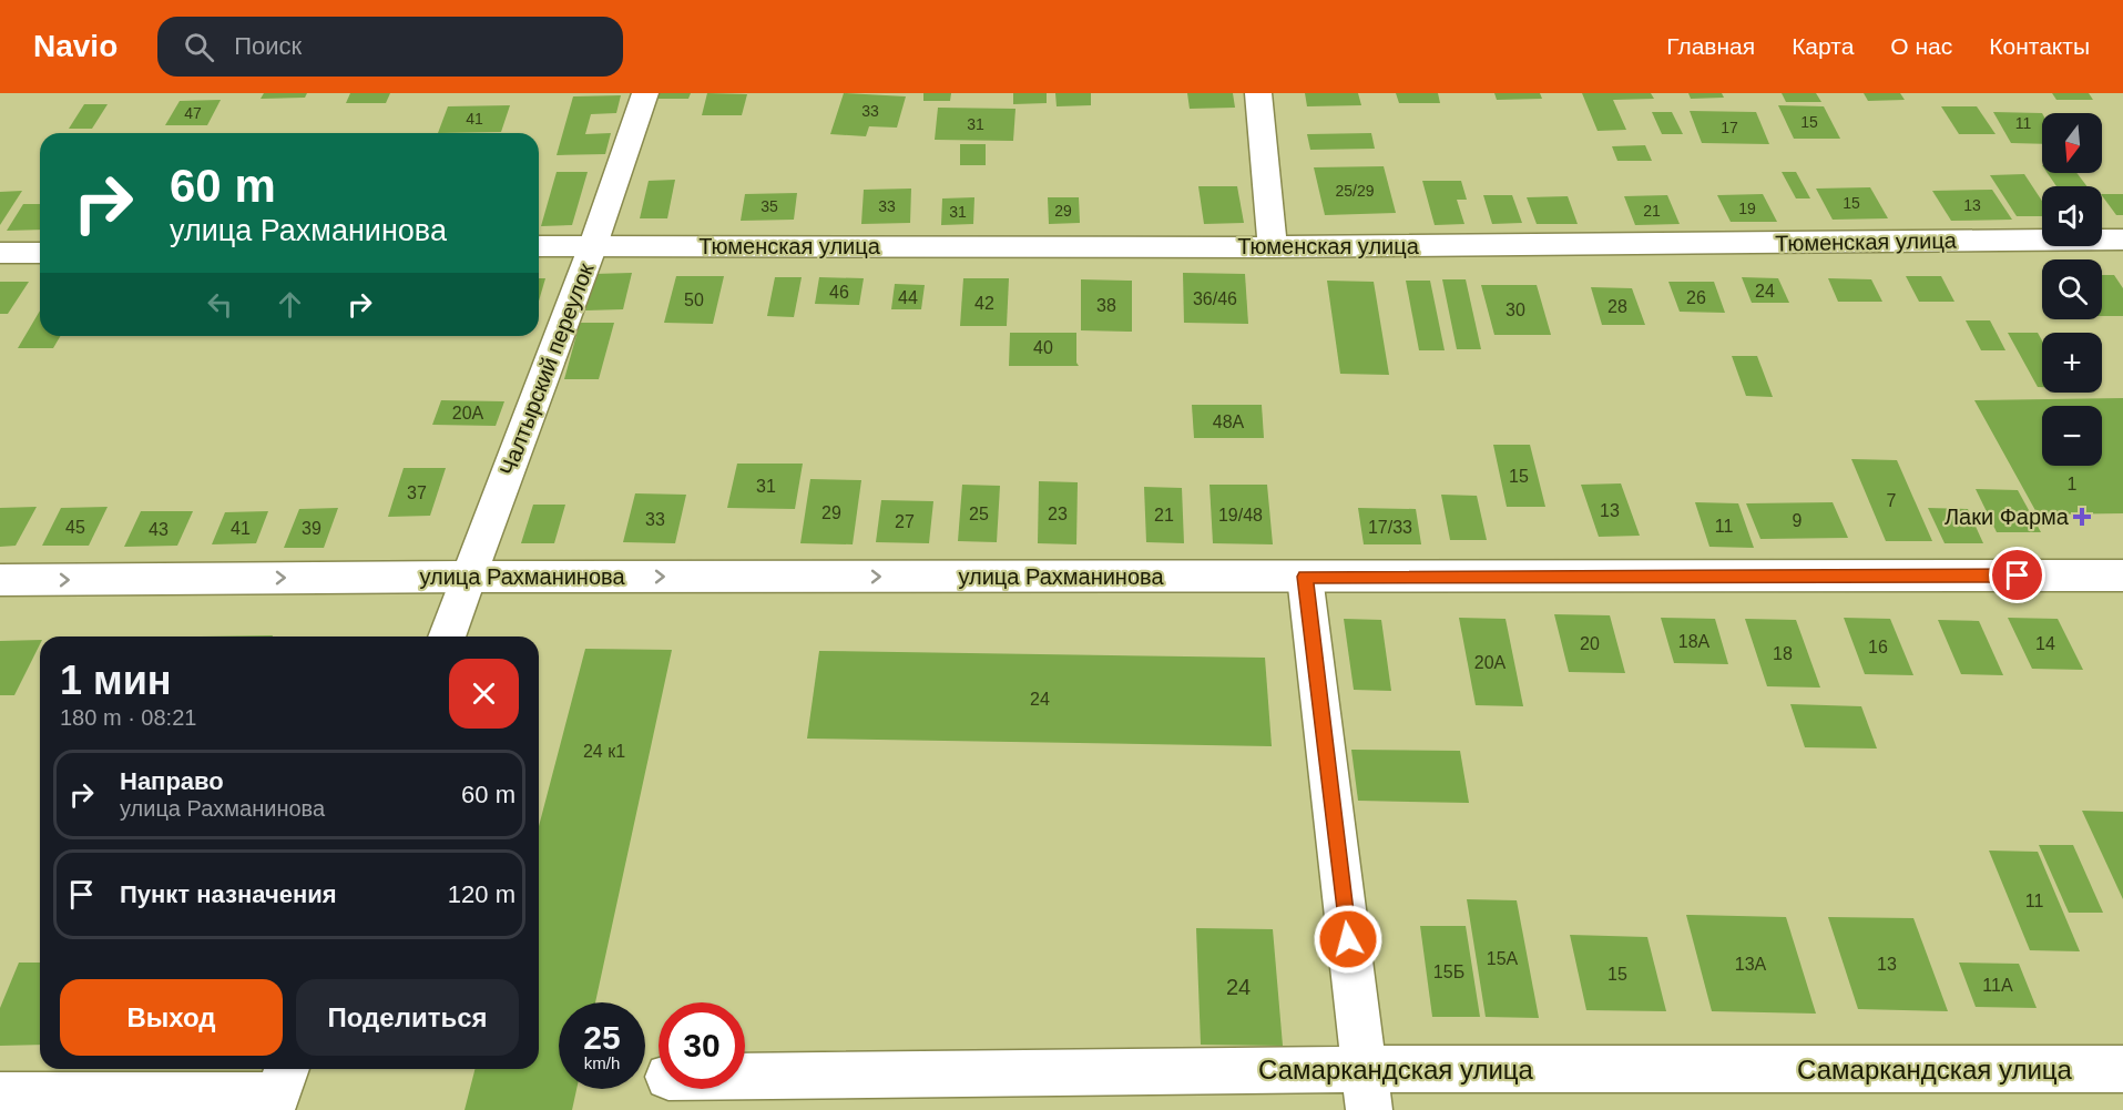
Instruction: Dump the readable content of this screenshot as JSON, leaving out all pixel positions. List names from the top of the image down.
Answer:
{
  "streets": {
    "street": [
      "Тюменская улица",
      "Чалтырский переулок",
      "улица Рахманинова",
      "Самаркандская улица"
    ]
  },
  "crossings": [
    ["Тюменская улица", "Чалтырский переулок"],
    ["Чалтырский переулок", "улица Рахманинова"]
  ],
  "one_way": ["улица Рахманинова"],
  "places": {
    "health": ["Лаки Фарма"]
  },
  "house_numbers": [
    "33",
    "47",
    "41",
    "15",
    "11",
    "31",
    "17",
    "25/29",
    "15",
    "13",
    "35",
    "33",
    "19",
    "29",
    "21",
    "31",
    "24",
    "46",
    "44",
    "26",
    "36/46",
    "50",
    "42",
    "38",
    "28",
    "30",
    "40",
    "20А",
    "48А",
    "15",
    "1",
    "31",
    "37",
    "7",
    "13",
    "29",
    "25",
    "23",
    "21",
    "19/48",
    "33",
    "9",
    "27",
    "11",
    "45",
    "17/33",
    "41",
    "39",
    "43",
    "18А",
    "20",
    "14",
    "16",
    "18",
    "20А",
    "24",
    "24 к1",
    "11",
    "15А",
    "13А",
    "13",
    "15Б",
    "15",
    "11А",
    "24"
  ],
  "north": "bottom",
  "page": {
    "header": "Navio",
    "search": "Поиск",
    "nav": [
      "Главная",
      "Карта",
      "О нас",
      "Контакты"
    ],
    "map_buttons": ["+", "−"],
    "turn": ["60 m", "улица Рахманинова"],
    "heading": ["1 мин", "180 m · 08:21"],
    "list": [
      {
        "name": "Направо",
        "note": "улица Рахманинова",
        "value": "60 m"
      },
      {
        "name": "Пункт назначения",
        "value": "120 m"
      }
    ],
    "buttons": ["Выход", "Поделиться"],
    "speed": "25 km/h",
    "limit": "30"
  }
}
